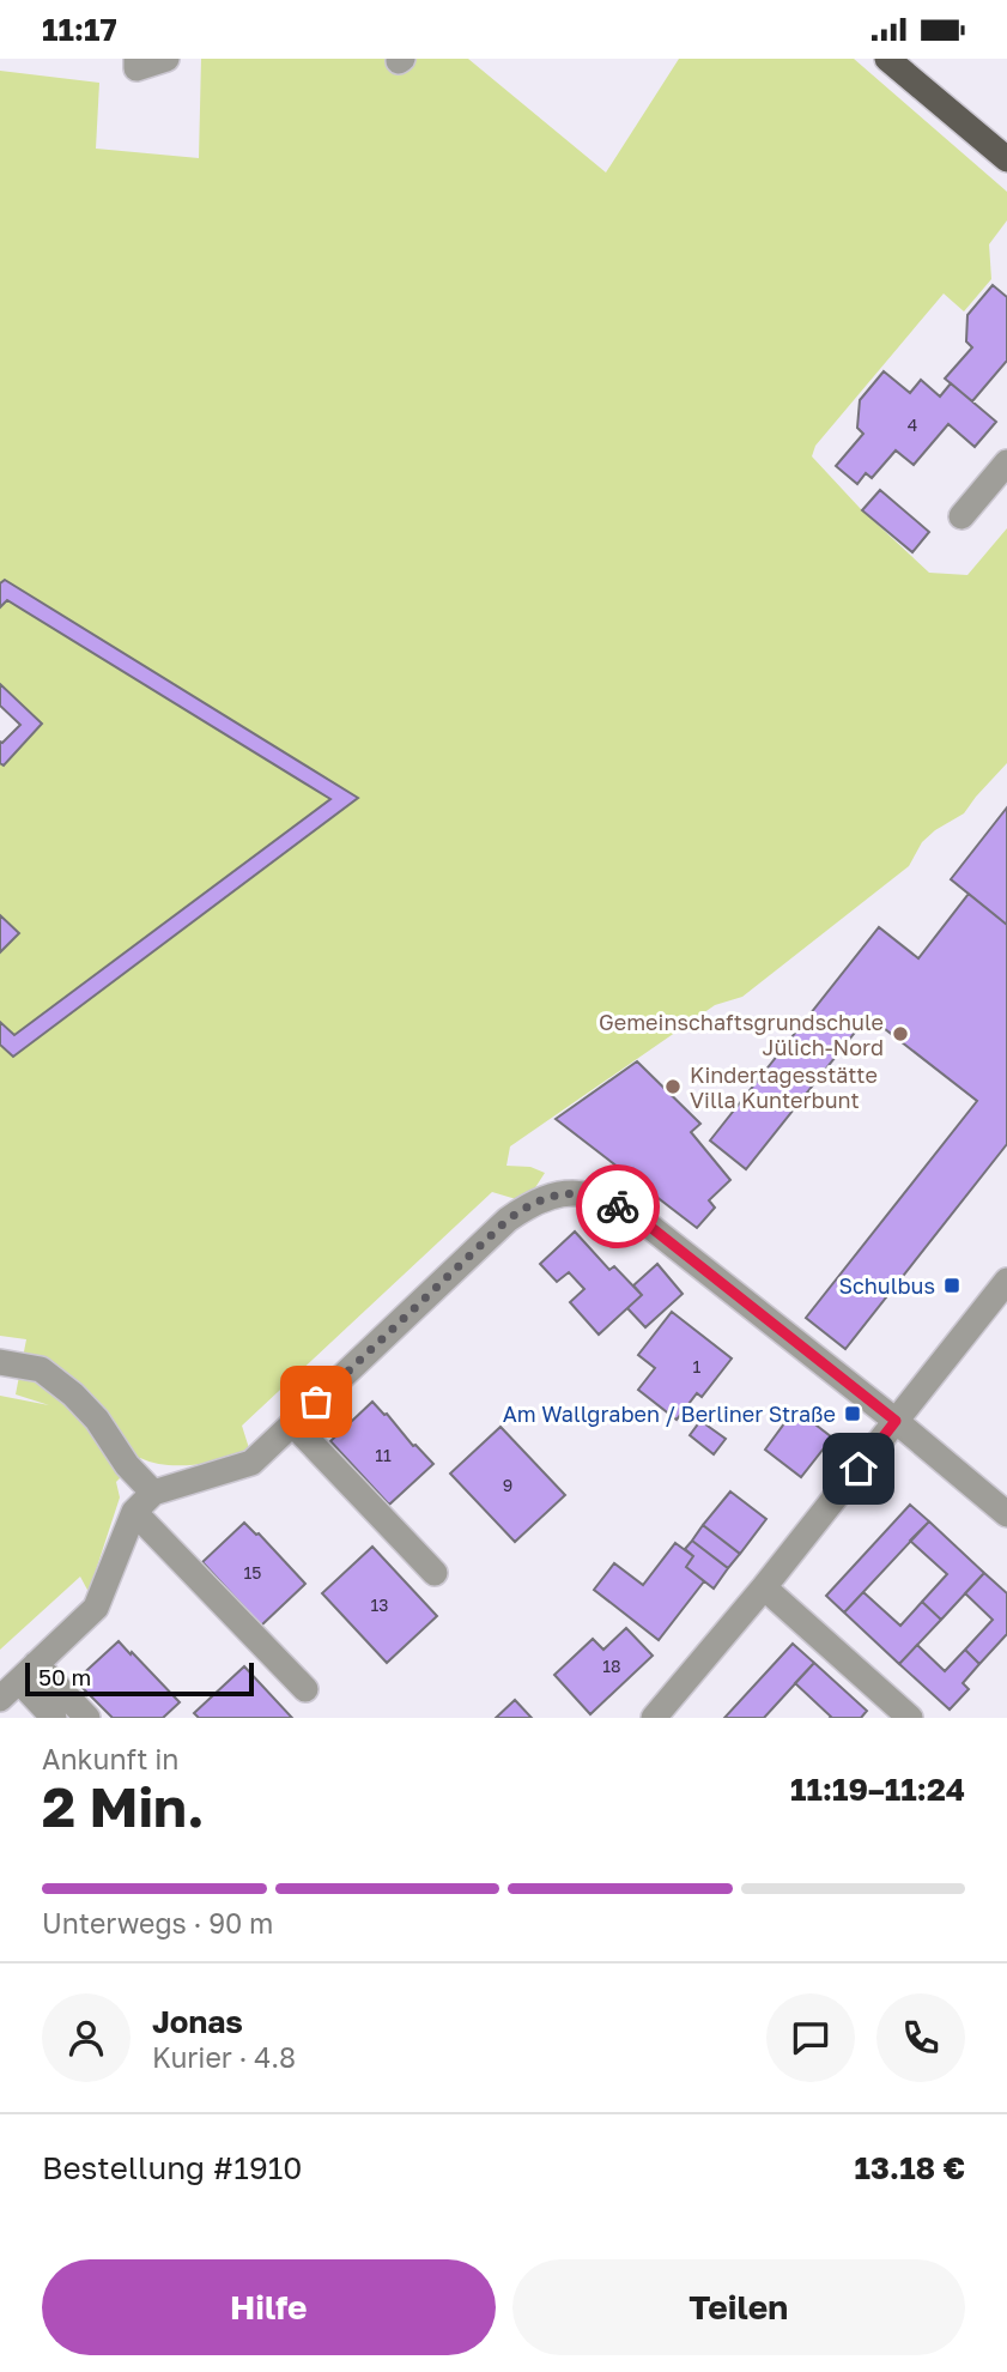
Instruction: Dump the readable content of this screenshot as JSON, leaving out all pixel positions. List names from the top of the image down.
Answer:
{
  "places": {
    "other": ["Gemeinschaftsgrundschule Jülich-Nord", "Kindertagesstätte Villa Kunterbunt"],
    "transit": ["Schulbus", "Am Wallgraben / Berliner Straße"]
  },
  "house_numbers": [
    "4",
    "1",
    "11",
    "9",
    "15",
    "13",
    "18"
  ],
  "scale_bar": "50 m",
  "page": {
    "status": "11:17",
    "scale": "50 m",
    "heading": ["2 Min.", "Ankunft in", "11:19–11:24"],
    "panel": [
      "Jonas",
      "Kurier · 4.8",
      "Bestellung #1910",
      "13.18 €"
    ],
    "bar": "Unterwegs · 90 m",
    "buttons": ["Hilfe", "Teilen"]
  }
}
